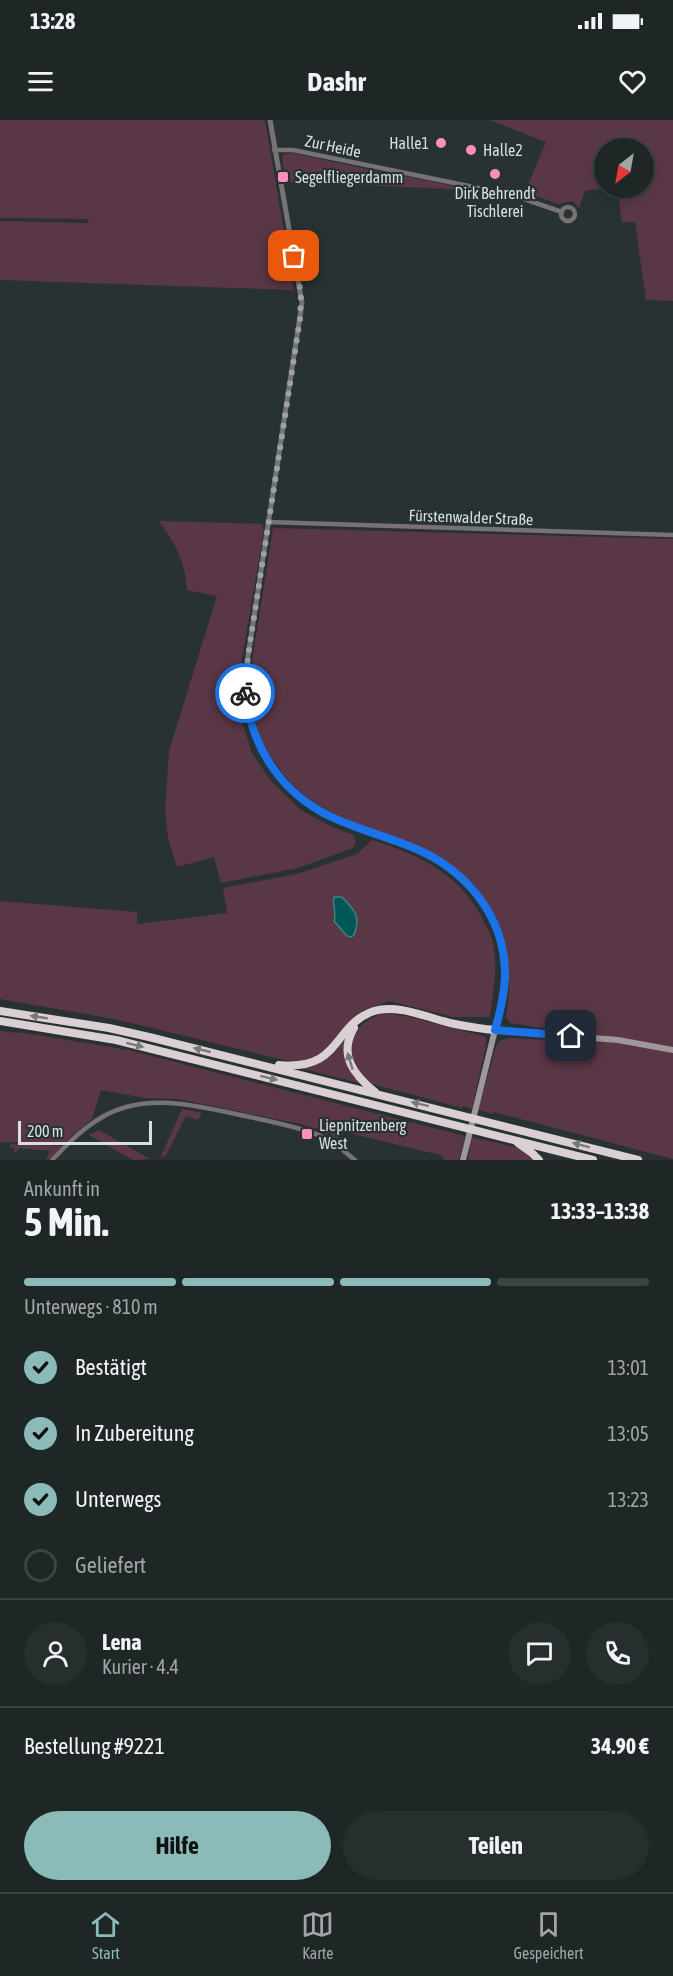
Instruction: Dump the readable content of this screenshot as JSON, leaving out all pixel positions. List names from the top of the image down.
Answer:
{
  "streets": {
    "street": ["Zur Heide", "Fürstenwalder Straße"]
  },
  "places": {
    "other": ["Halle1", "Halle2", "Dirk Behrendt Tischlerei"],
    "transit": ["Segelfliegerdamm", "Liepnitzenberg West"]
  },
  "scale_bar": "200 m",
  "north": "bottom left",
  "page": {
    "status": "13:28",
    "header": "Dashr",
    "scale": "200 m",
    "heading": ["5 Min.", "Ankunft in", "13:33–13:38"],
    "panel": [
      "Lena",
      "Kurier · 4.4",
      "Bestellung #9221",
      "34.90 €"
    ],
    "bar": "Unterwegs · 810 m",
    "list": [
      ["Bestätigt", "13:01"],
      ["In Zubereitung", "13:05"],
      ["Unterwegs", "13:23"],
      "Geliefert"
    ],
    "buttons": ["Hilfe", "Teilen"],
    "tabs": ["Start", "Karte", "Gespeichert"]
  }
}
